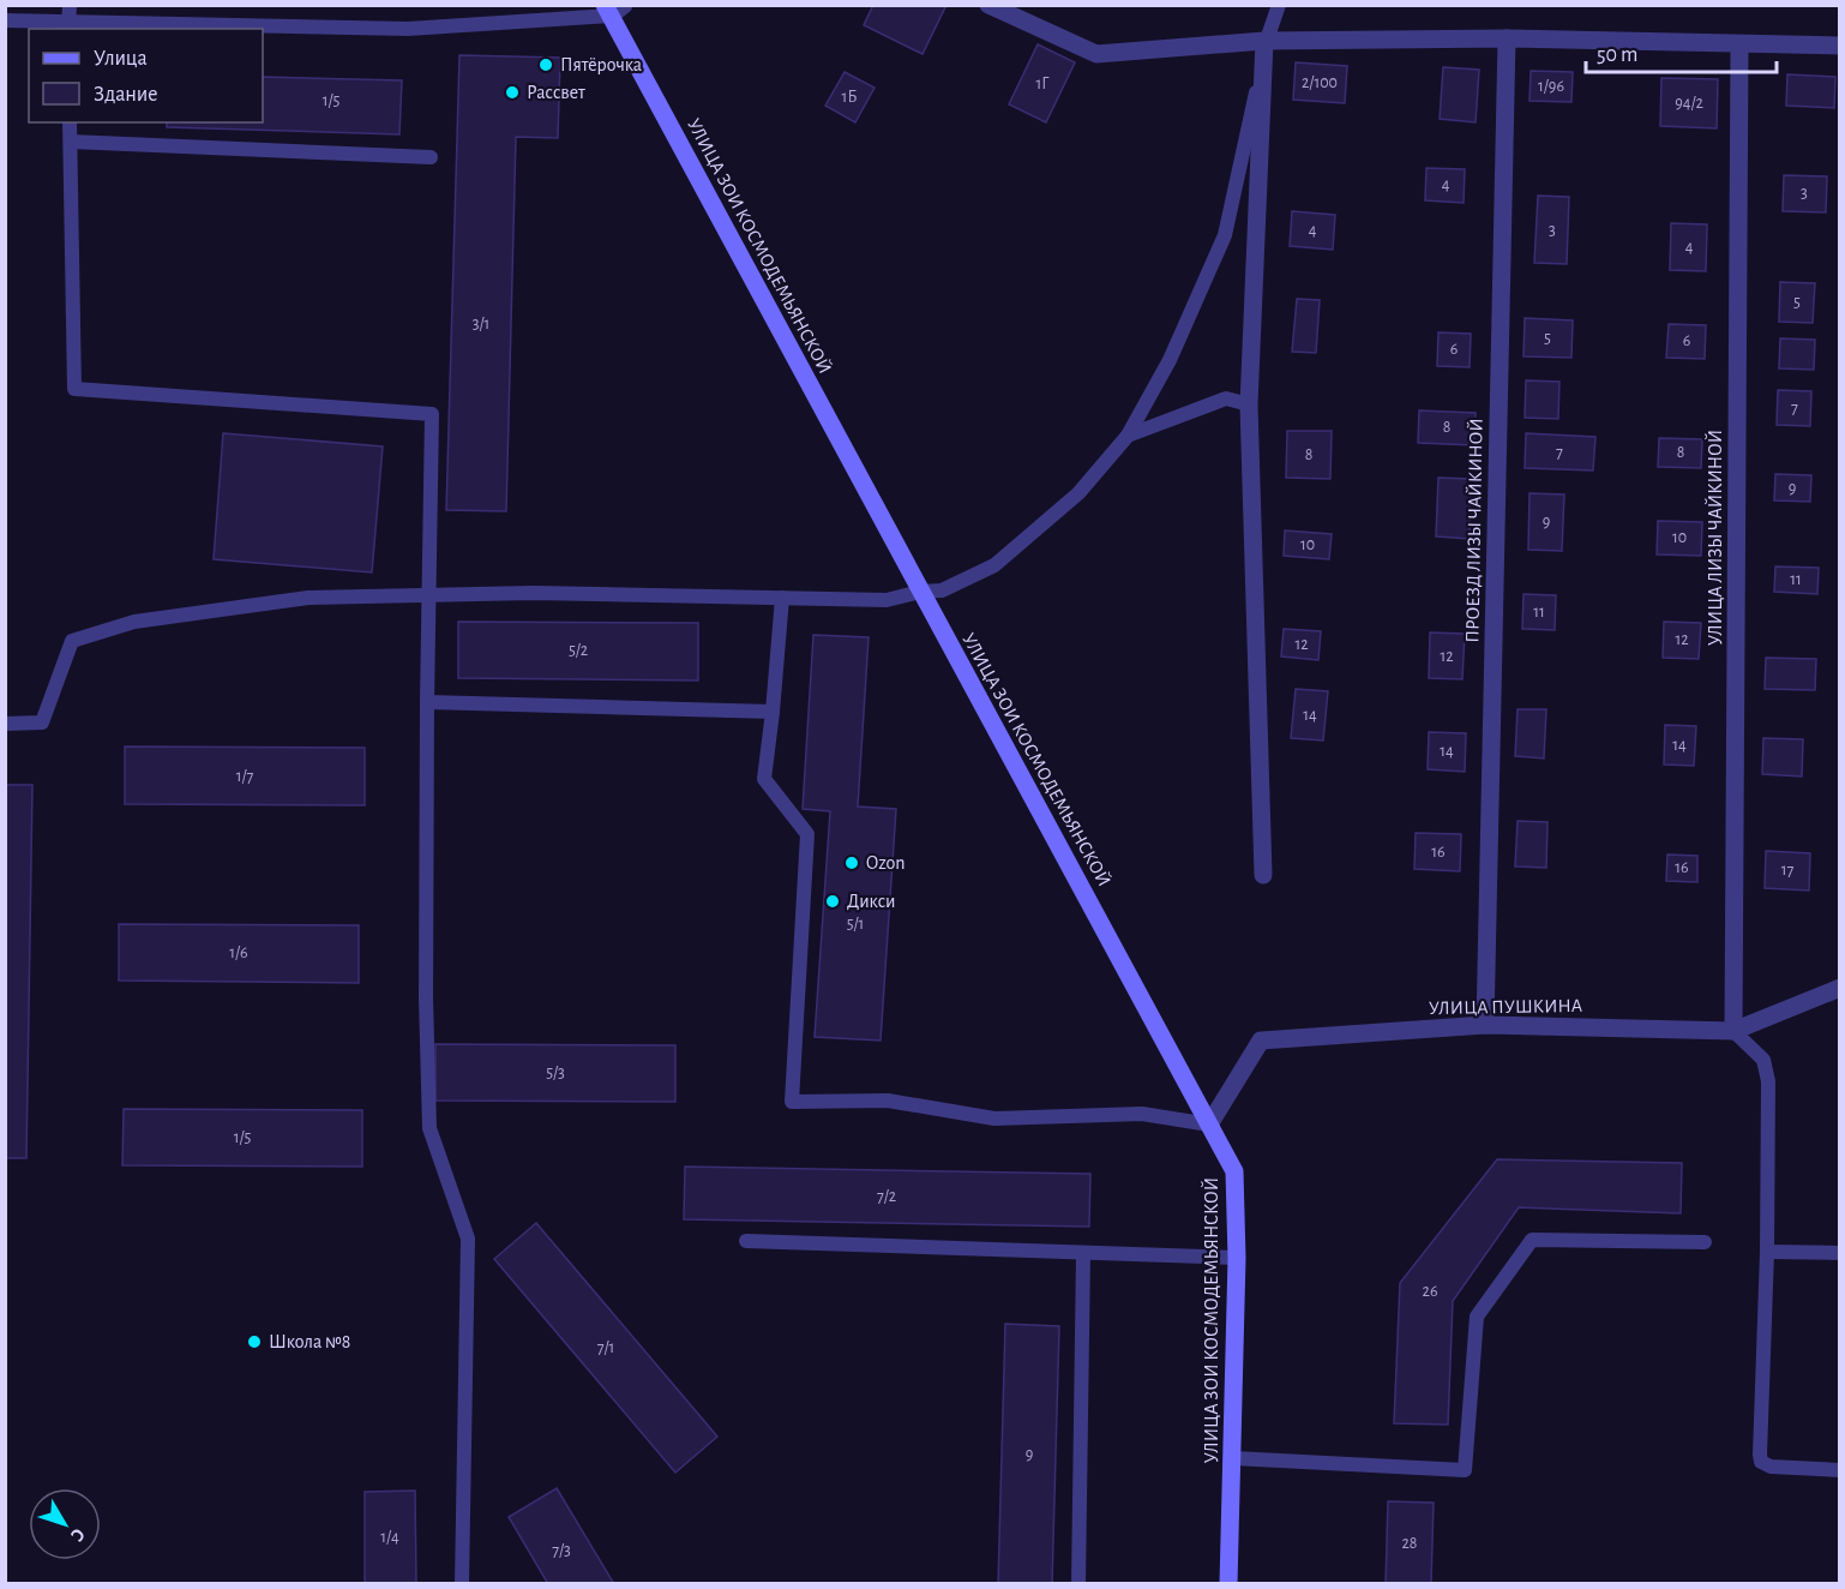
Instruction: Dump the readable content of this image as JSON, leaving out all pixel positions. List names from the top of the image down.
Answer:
{
  "streets": {
    "street": [
      "УЛИЦА ЗОИ КОСМОДЕМЬЯНСКОЙ",
      "ПРОЕЗД ЛИЗЫ ЧАЙКИНОЙ",
      "УЛИЦА ЛИЗЫ ЧАЙКИНОЙ",
      "УЛИЦА ПУШКИНА"
    ]
  },
  "crossings": [
    ["УЛИЦА ЗОИ КОСМОДЕМЬЯНСКОЙ", "УЛИЦА ПУШКИНА"],
    ["ПРОЕЗД ЛИЗЫ ЧАЙКИНОЙ", "УЛИЦА ПУШКИНА"],
    ["УЛИЦА ЛИЗЫ ЧАЙКИНОЙ", "УЛИЦА ПУШКИНА"]
  ],
  "places": [
    "Пятёрочка",
    "Рассвет",
    "Ozon",
    "Дикси",
    "Школа №8"
  ],
  "house_numbers": [
    "2/100",
    "1Г",
    "1/96",
    "1Б",
    "1/5",
    "94/2",
    "4",
    "3",
    "4",
    "3",
    "4",
    "5",
    "3/1",
    "5",
    "6",
    "6",
    "7",
    "8",
    "7",
    "8",
    "8",
    "9",
    "9",
    "10",
    "10",
    "11",
    "11",
    "12",
    "12",
    "5/2",
    "12",
    "14",
    "14",
    "14",
    "1/7",
    "16",
    "16",
    "17",
    "5/1",
    "1/6",
    "5/3",
    "1/5",
    "7/2",
    "26",
    "7/1",
    "9",
    "1/4",
    "28",
    "7/3"
  ],
  "legend": ["Улица", "Здание"],
  "scale_bar": "50 m",
  "north": "bottom right"
}
